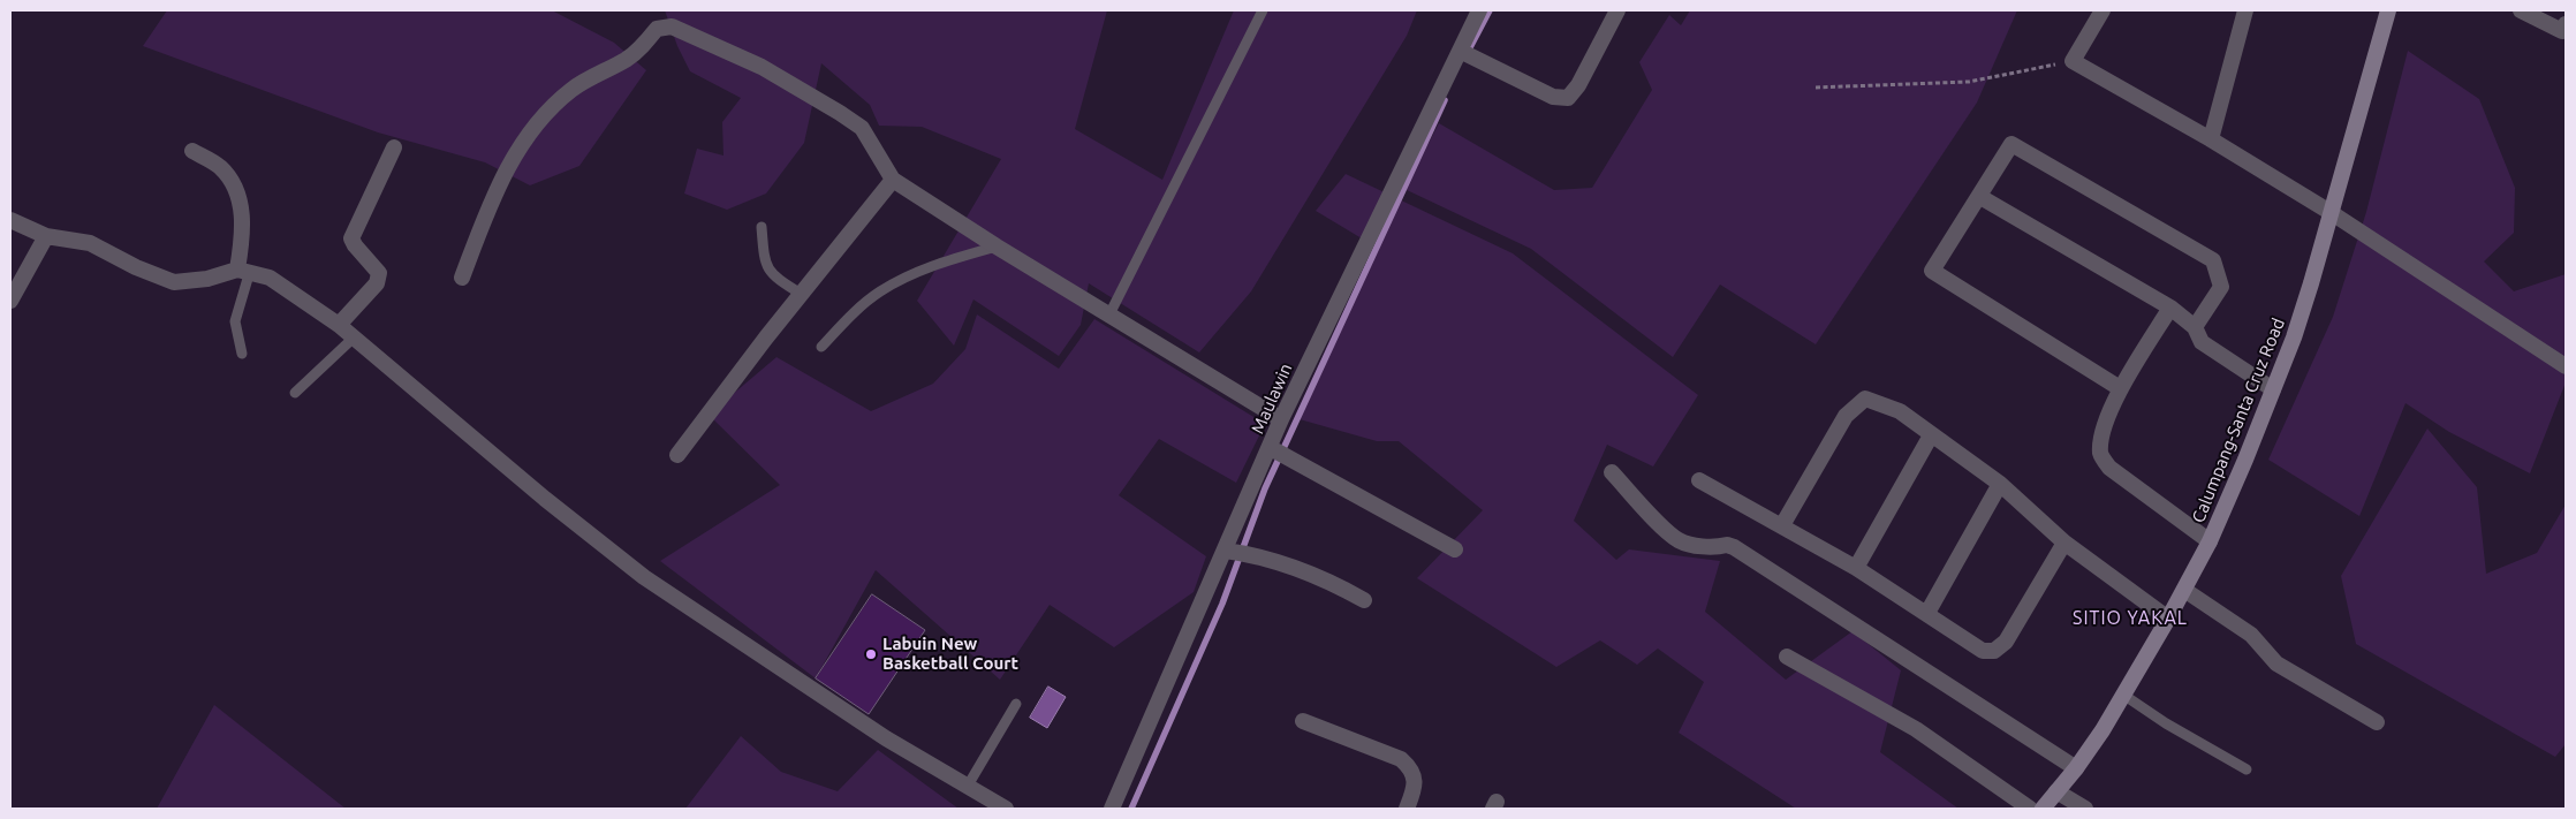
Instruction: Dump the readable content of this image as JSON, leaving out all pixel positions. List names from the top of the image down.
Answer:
{
  "streets": {
    "main road": ["Calumpang-Santa Cruz Road"],
    "street": ["Maulawin"]
  },
  "districts": ["SITIO YAKAL"],
  "places": ["Labuin New Basketball Court"]
}
